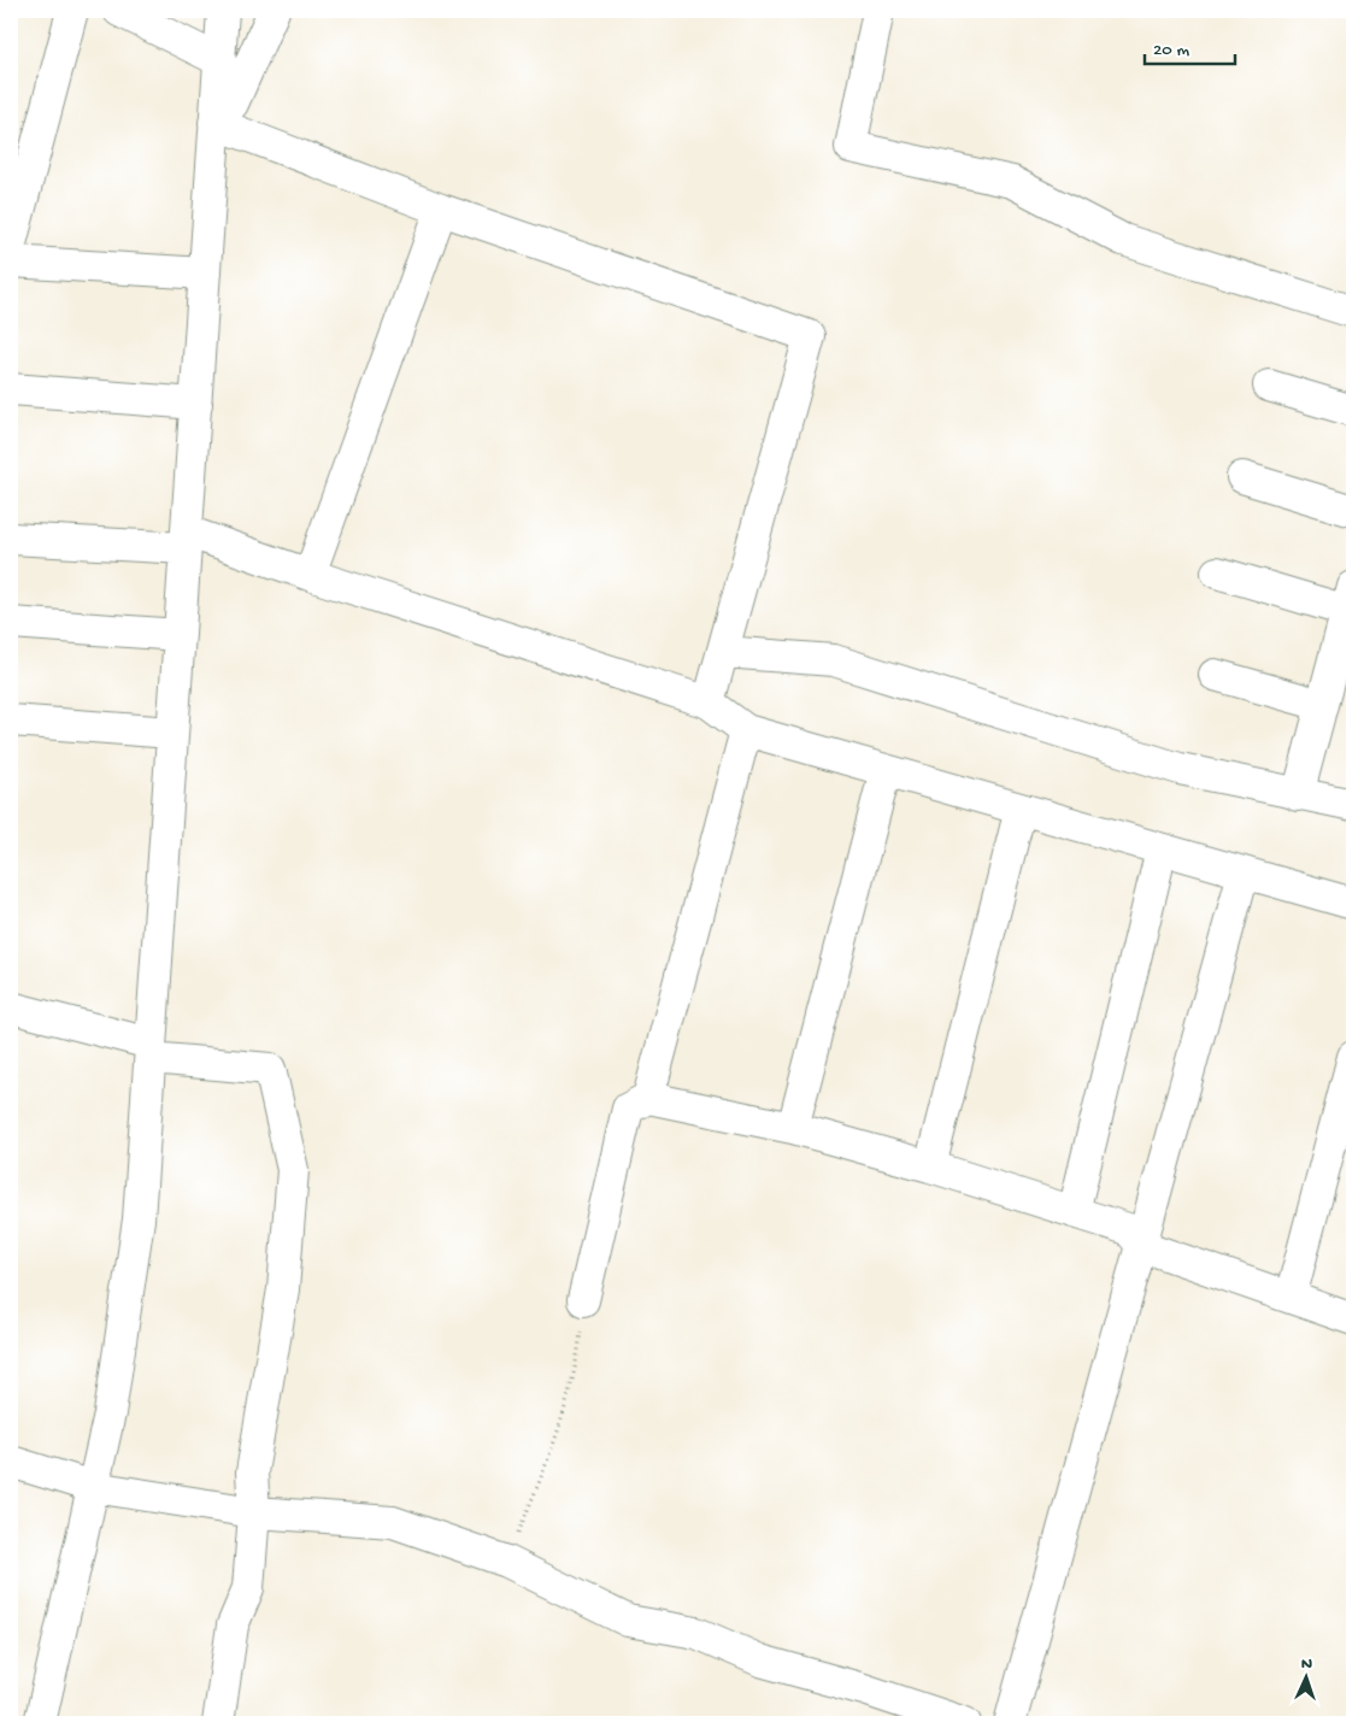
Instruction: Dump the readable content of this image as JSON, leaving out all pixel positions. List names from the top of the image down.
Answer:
{
  "scale_bar": "20 m",
  "north": "top"
}
